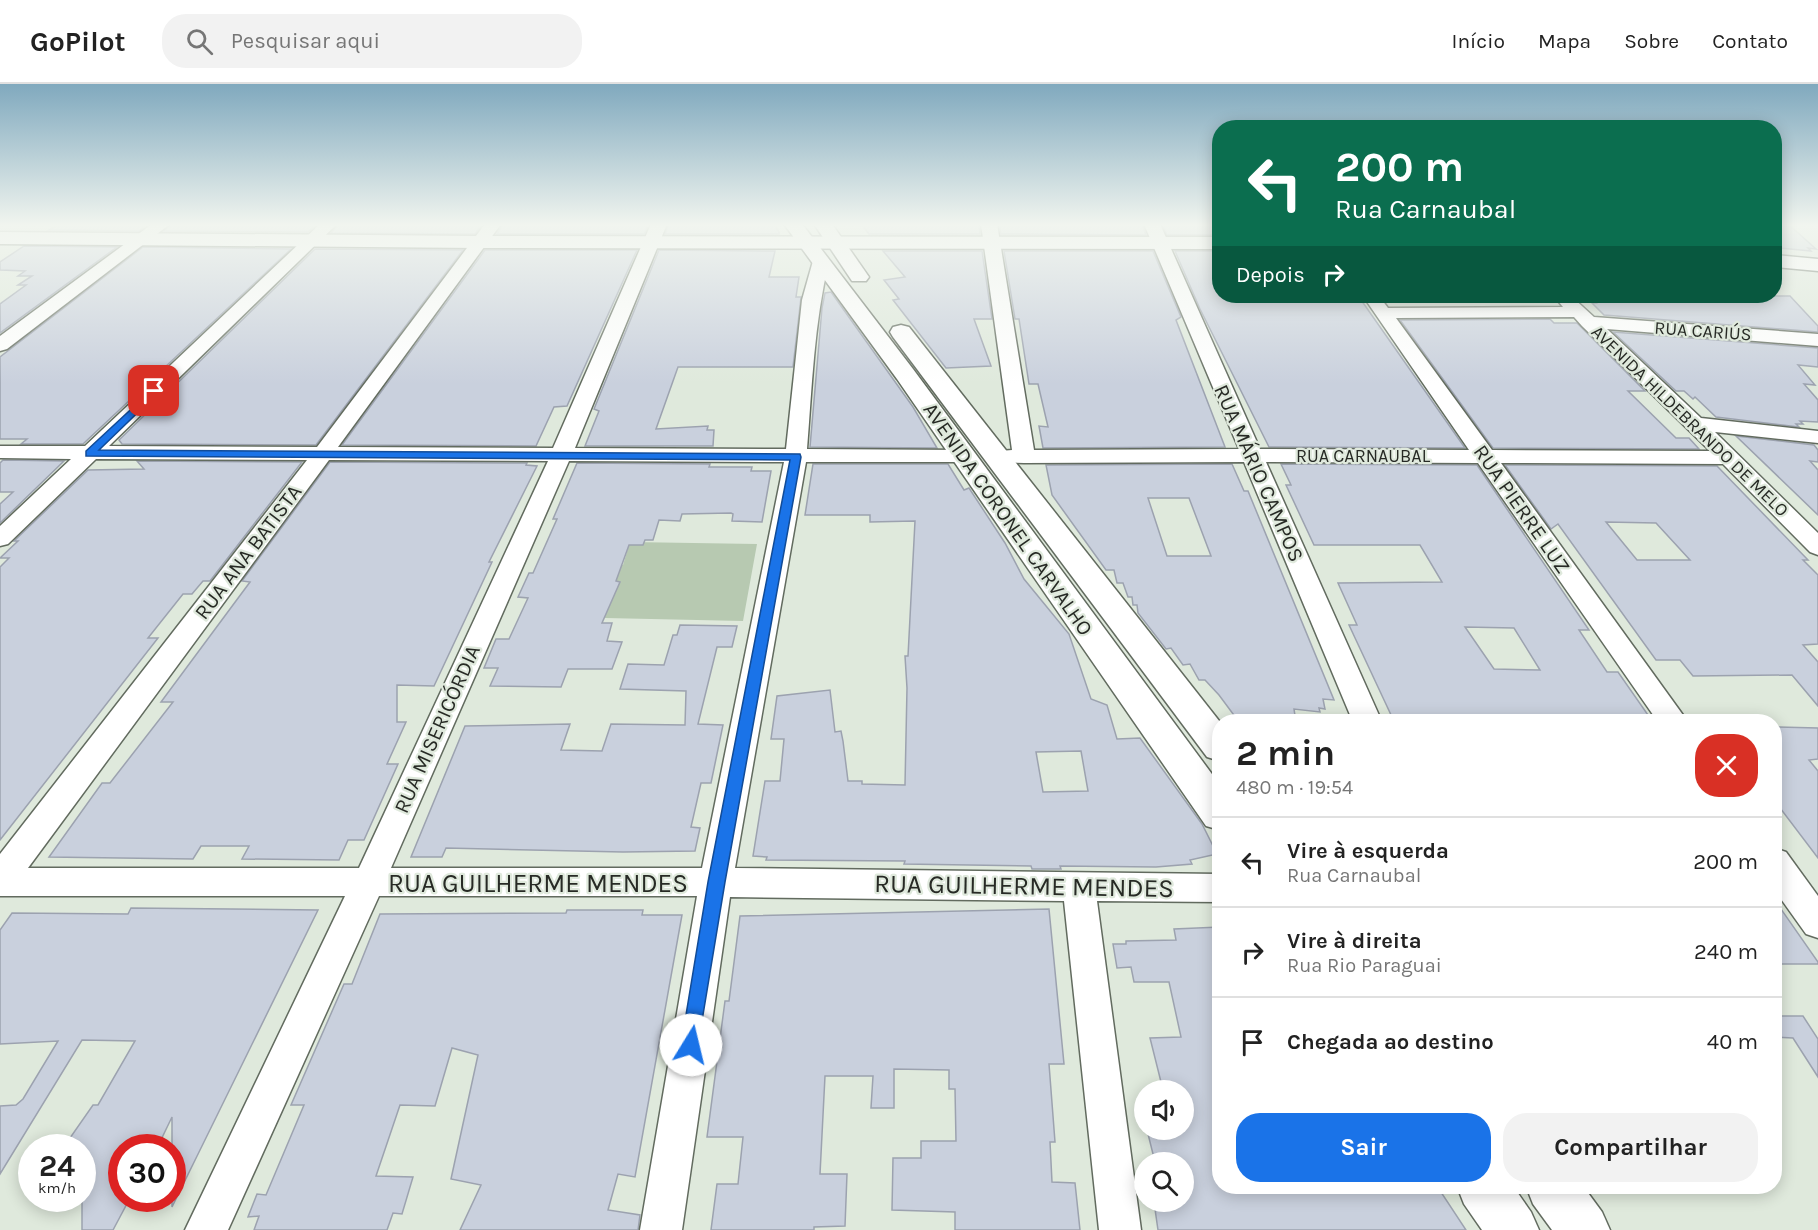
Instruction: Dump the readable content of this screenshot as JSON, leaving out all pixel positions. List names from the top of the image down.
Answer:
{
  "streets": {
    "main road": ["AVENIDA CORONEL CARVALHO"],
    "street": [
      "RUA CARIÚS",
      "AVENIDA HILDEBRANDO DE MELO",
      "RUA CARNAUBAL",
      "RUA MÁRIO CAMPOS",
      "RUA PIERRE LUZ",
      "RUA ANA BATISTA",
      "RUA MISERICÓRDIA",
      "RUA GUILHERME MENDES"
    ]
  },
  "crossings": [
    ["RUA CARIÚS", "AVENIDA HILDEBRANDO DE MELO"],
    ["RUA CARIÚS", "RUA PIERRE LUZ"],
    ["AVENIDA HILDEBRANDO DE MELO", "RUA CARNAUBAL"],
    ["RUA CARNAUBAL", "RUA MÁRIO CAMPOS"],
    ["RUA CARNAUBAL", "RUA PIERRE LUZ"],
    ["RUA CARNAUBAL", "AVENIDA CORONEL CARVALHO"],
    ["RUA ANA BATISTA", "RUA GUILHERME MENDES"],
    ["RUA MISERICÓRDIA", "RUA GUILHERME MENDES"]
  ],
  "page": {
    "header": "GoPilot",
    "search": "Pesquisar aqui",
    "nav": [
      "Início",
      "Mapa",
      "Sobre",
      "Contato"
    ],
    "turn": ["200 m", "Rua Carnaubal"],
    "then": "Depois",
    "heading": ["2 min", "480 m · 19:54"],
    "list": [
      {
        "name": "Vire à esquerda",
        "note": "Rua Carnaubal",
        "value": "200 m"
      },
      {
        "name": "Vire à direita",
        "note": "Rua Rio Paraguai",
        "value": "240 m"
      },
      {
        "name": "Chegada ao destino",
        "value": "40 m"
      }
    ],
    "buttons": ["Sair", "Compartilhar"],
    "speed": "24 km/h",
    "limit": "30"
  }
}
